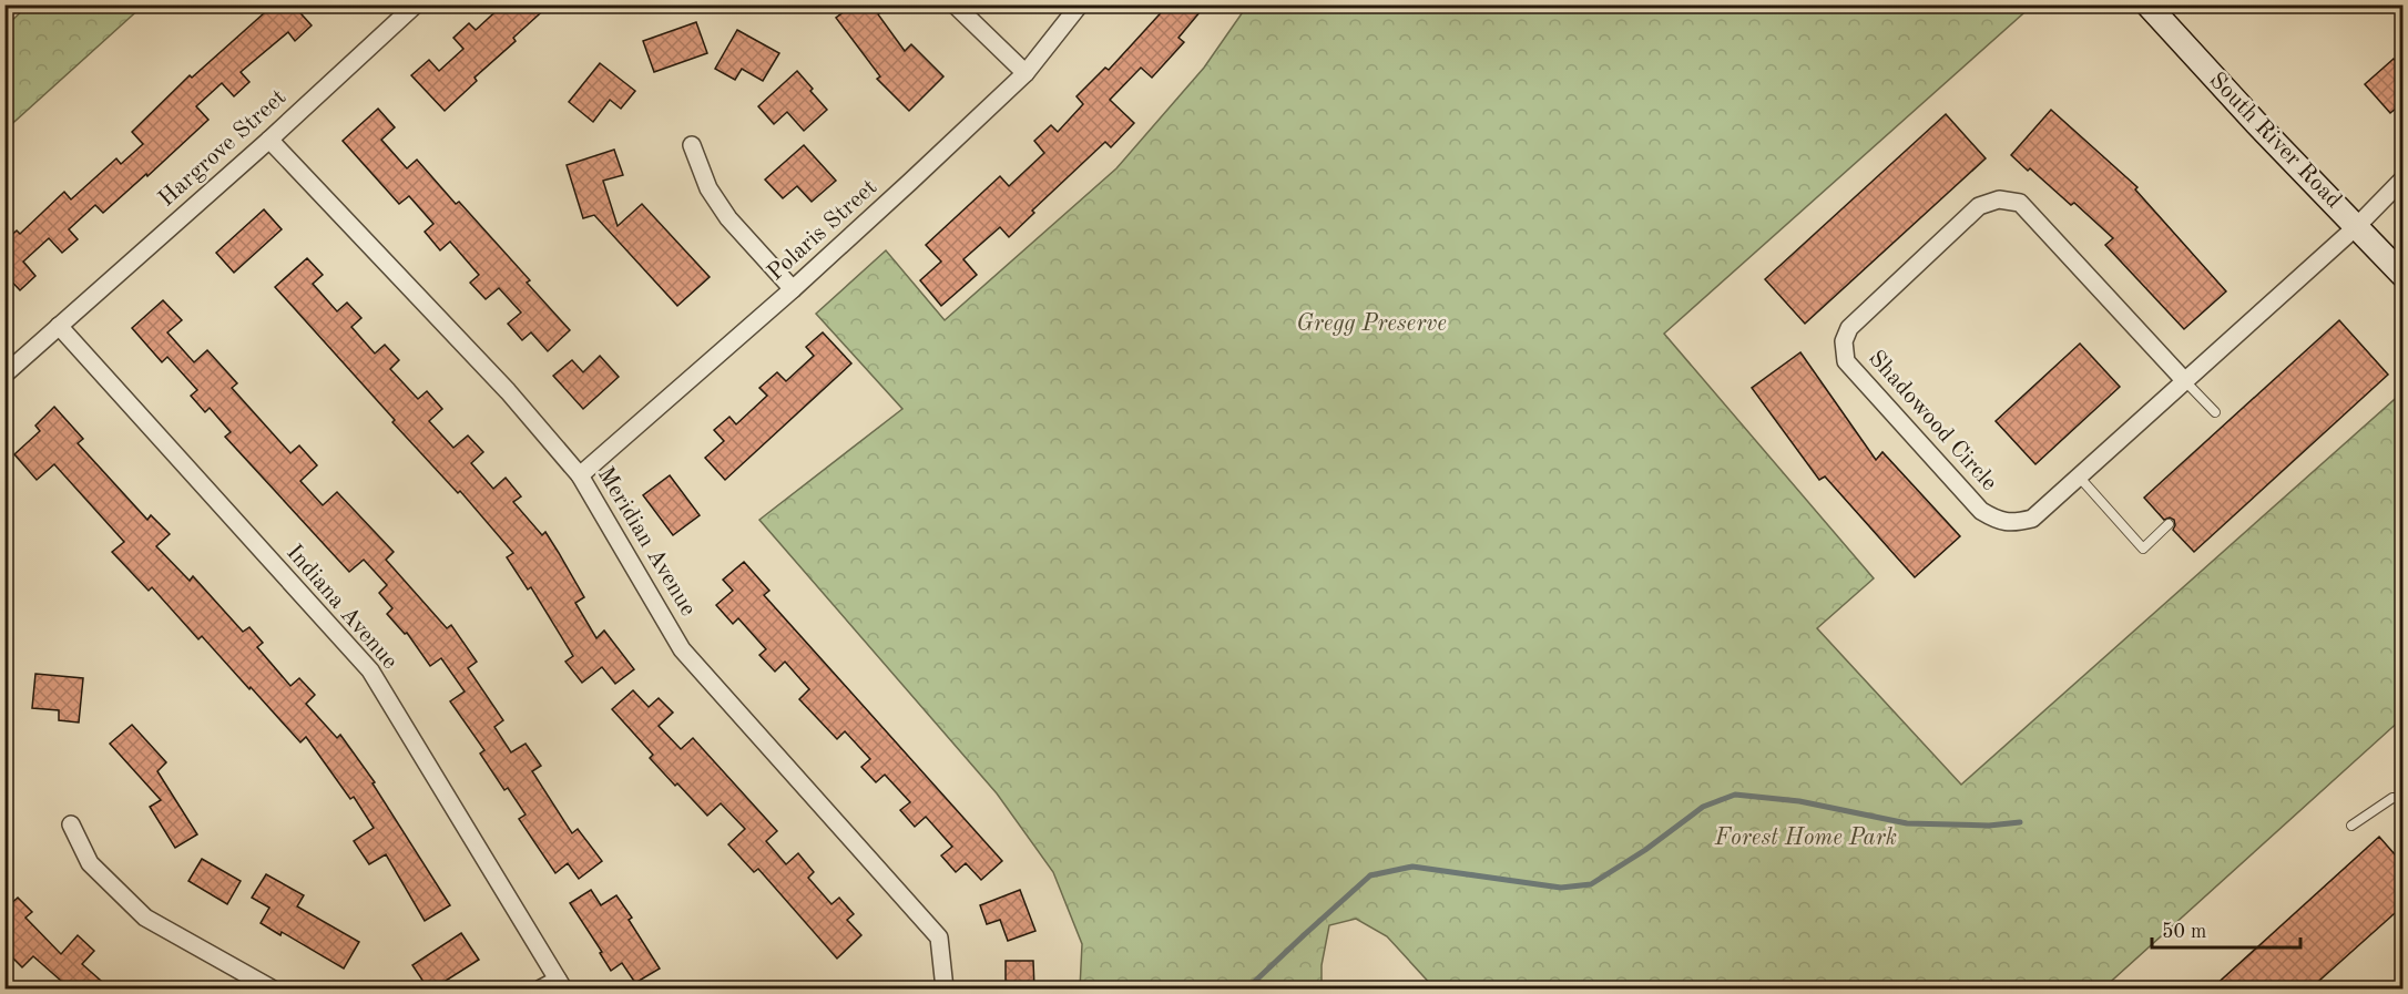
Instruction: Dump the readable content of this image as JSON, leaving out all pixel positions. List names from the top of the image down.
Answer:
{
  "streets": {
    "street": [
      "South River Road",
      "Hargrove Street",
      "Polaris Street",
      "Shadowood Circle",
      "Meridian Avenue",
      "Indiana Avenue"
    ]
  },
  "crossings": [
    ["South River Road", "Shadowood Circle"],
    ["Hargrove Street", "Meridian Avenue"],
    ["Hargrove Street", "Indiana Avenue"],
    ["Polaris Street", "Meridian Avenue"]
  ],
  "parks": ["Gregg Preserve", "Forest Home Park"],
  "scale_bar": "50 m"
}
